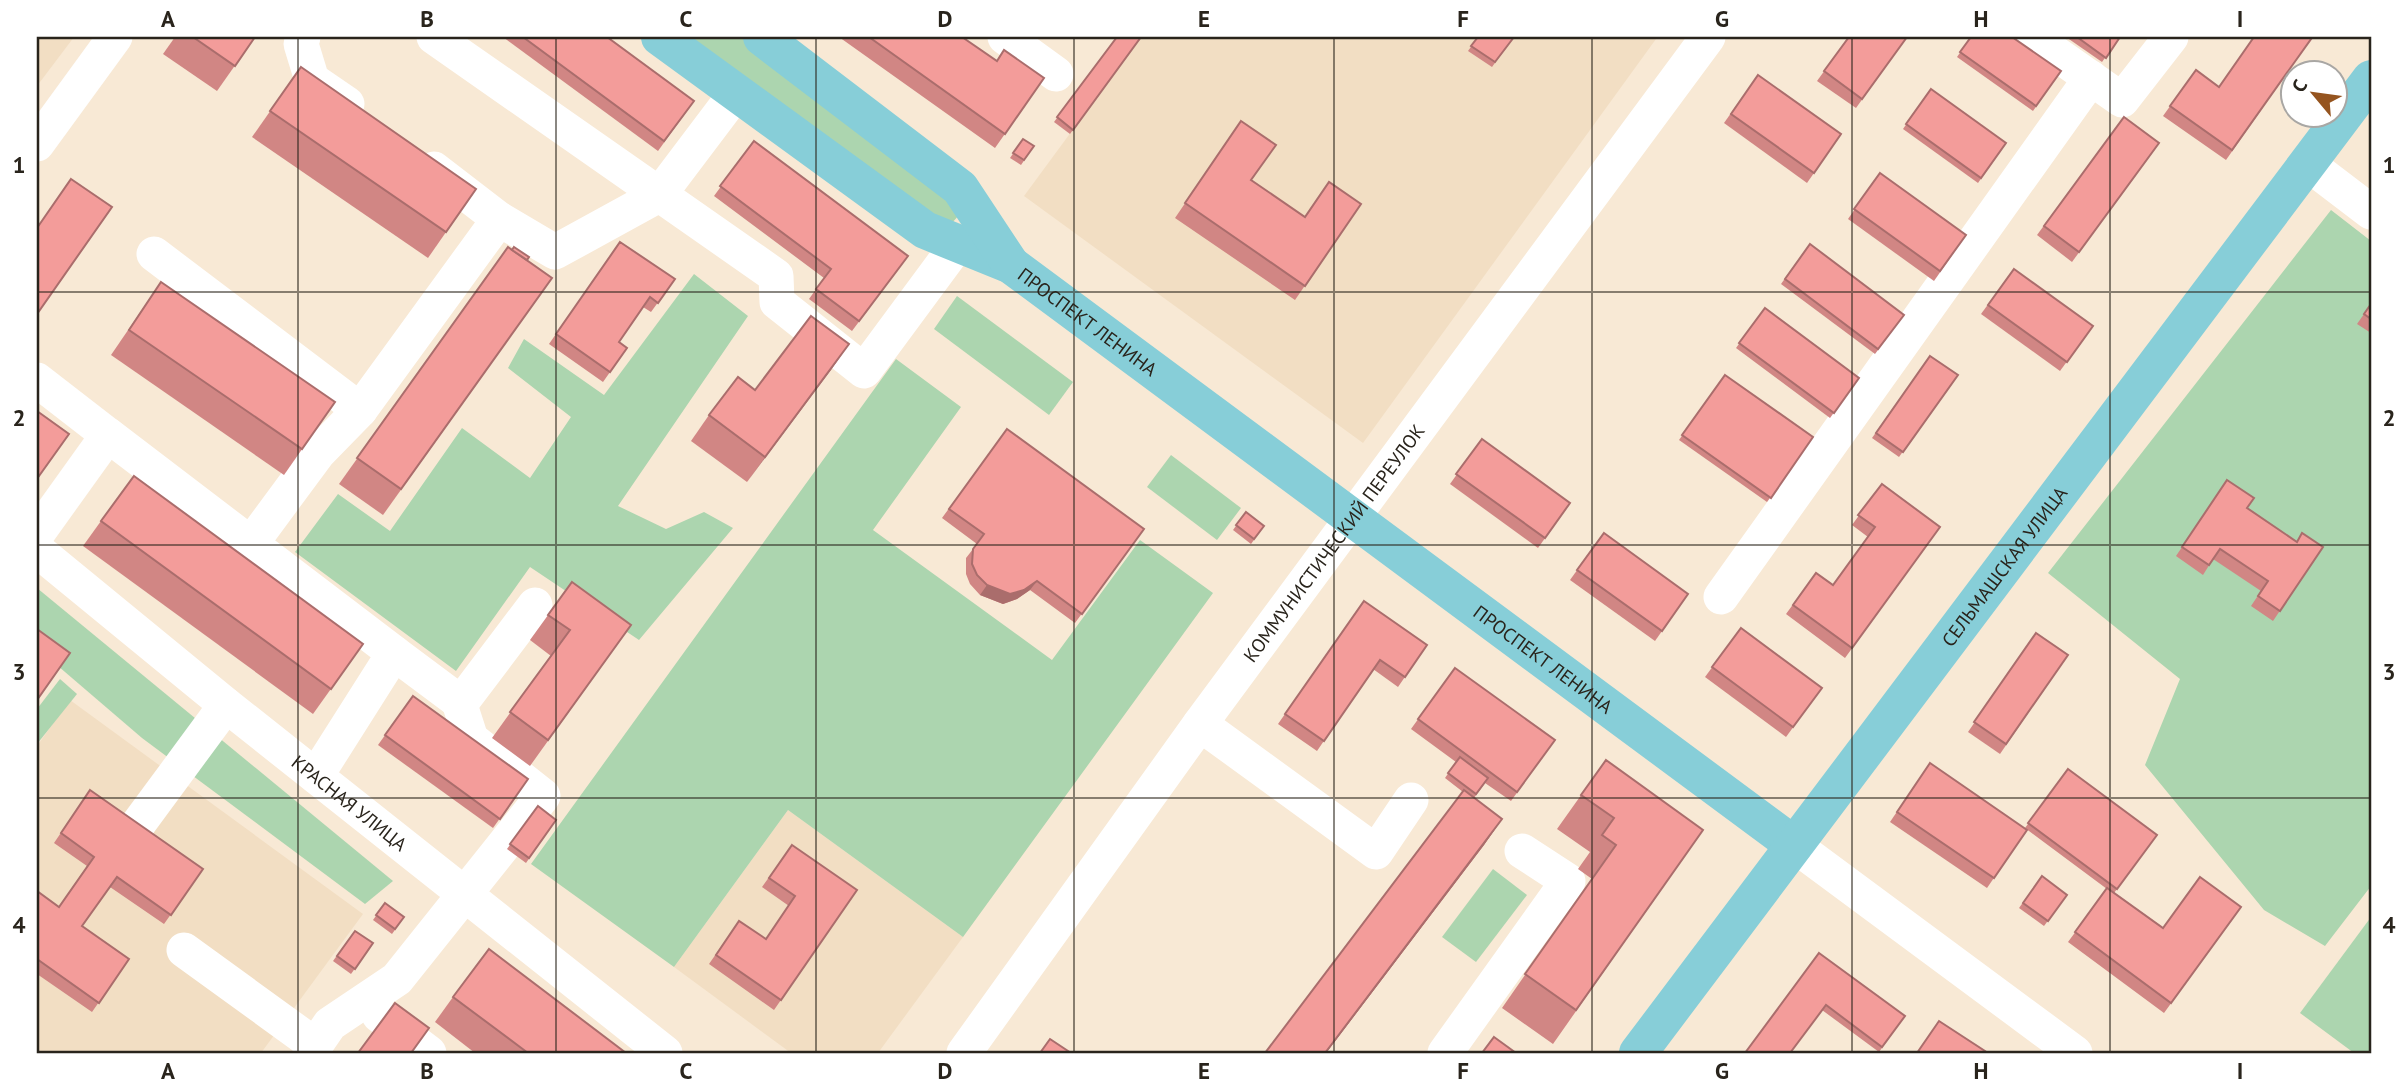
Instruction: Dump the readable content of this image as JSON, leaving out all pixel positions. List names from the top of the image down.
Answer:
{
  "streets": {
    "main road": ["ПРОСПЕКТ ЛЕНИНА", "СЕЛЬМАШСКАЯ УЛИЦА"],
    "street": ["КОММУНИСТИЧЕСКИЙ ПЕРЕУЛОК", "КРАСНАЯ УЛИЦА"]
  },
  "crossings": [
    ["ПРОСПЕКТ ЛЕНИНА", "КОММУНИСТИЧЕСКИЙ ПЕРЕУЛОК"],
    ["ПРОСПЕКТ ЛЕНИНА", "СЕЛЬМАШСКАЯ УЛИЦА"]
  ],
  "north": "top left",
  "grid": {
    "columns": [
      "A",
      "B",
      "C",
      "D",
      "E",
      "F",
      "G",
      "H",
      "I"
    ],
    "rows": [
      "1",
      "2",
      "3",
      "4"
    ]
  }
}
